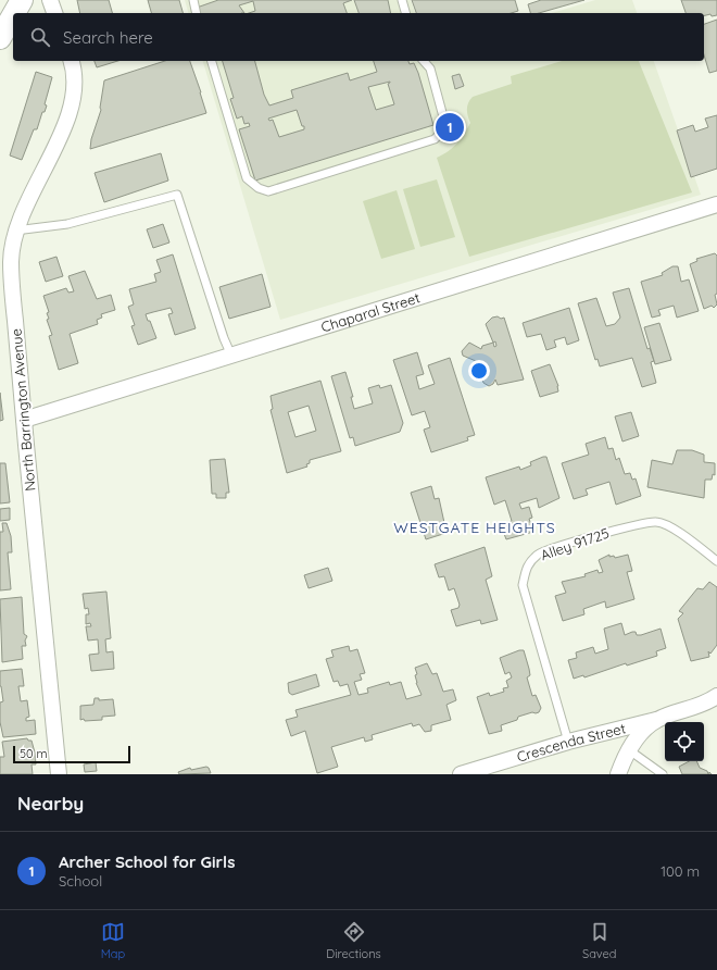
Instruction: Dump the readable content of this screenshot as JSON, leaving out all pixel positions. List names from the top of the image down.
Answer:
{
  "streets": {
    "street": ["Chaparal Street", "North Barrington Avenue", "Crescenda Street"],
    "lane": ["Alley 91725"]
  },
  "crossings": [
    ["Chaparal Street", "North Barrington Avenue"],
    ["Alley 91725", "Crescenda Street"]
  ],
  "districts": ["WESTGATE HEIGHTS"],
  "scale_bar": "50 m",
  "page": {
    "search": "Search here",
    "pins": "1",
    "scale": "50 m",
    "heading": "Nearby",
    "list": [
      {
        "mark": "1",
        "name": "Archer School for Girls",
        "note": "School",
        "value": "100 m"
      }
    ],
    "nav": ["Map", "Directions", "Saved"]
  }
}
